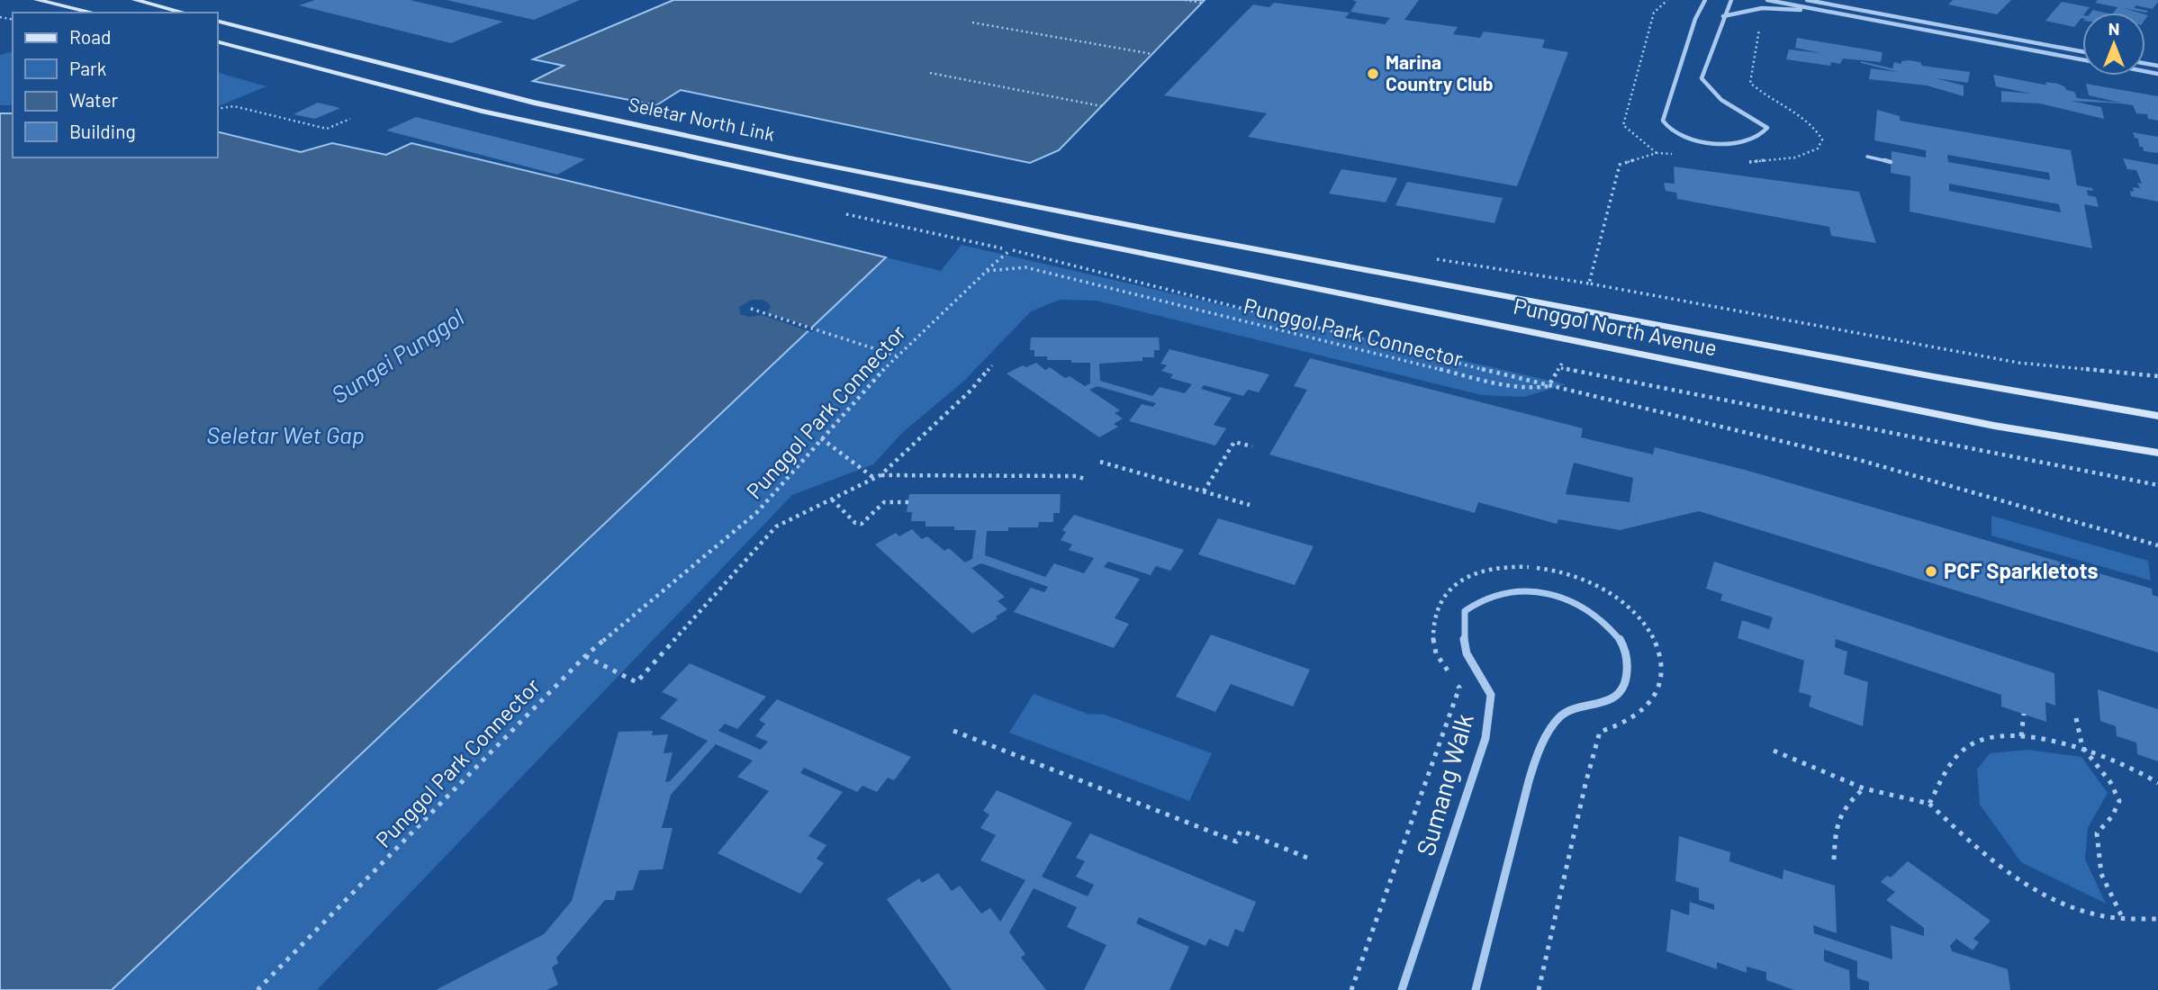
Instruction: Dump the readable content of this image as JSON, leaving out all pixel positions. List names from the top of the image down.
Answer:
{
  "streets": {
    "main road": ["Seletar North Link", "Punggol North Avenue"],
    "street": ["Sumang Walk"],
    "path": ["Punggol Park Connector"]
  },
  "crossings": [
    ["Seletar North Link", "Punggol North Avenue"]
  ],
  "water": ["Sungei Punggol", "Seletar Wet Gap"],
  "places": ["Marina Country Club", "PCF Sparkletots"],
  "legend": [
    "Road",
    "Park",
    "Water",
    "Building"
  ],
  "north": "top"
}
